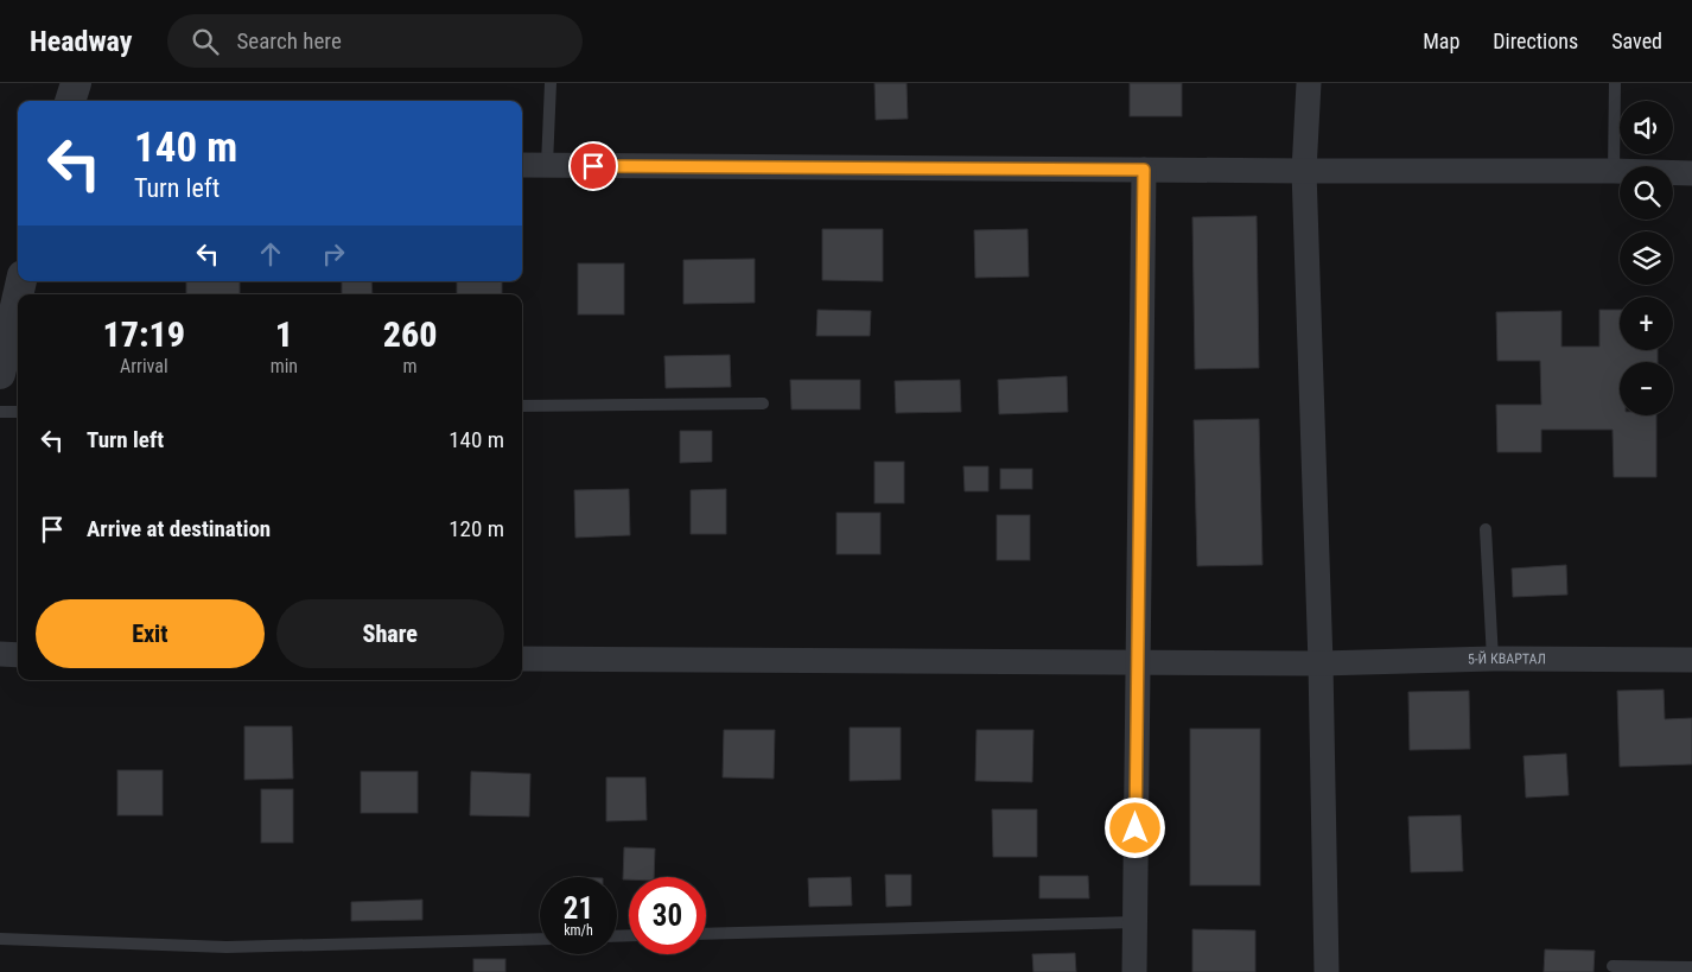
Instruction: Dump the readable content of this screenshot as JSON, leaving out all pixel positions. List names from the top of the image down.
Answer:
{
  "streets": {
    "street": ["5-Й КВАРТАЛ"]
  },
  "page": {
    "header": "Headway",
    "search": "Search here",
    "nav": ["Map", "Directions", "Saved"],
    "map_buttons": ["+", "−"],
    "turn": ["140 m", "Turn left"],
    "eta": [
      "17:19",
      "Arrival",
      "1",
      "min",
      "260",
      "m"
    ],
    "list": [
      {
        "name": "Turn left",
        "value": "140 m"
      },
      {
        "name": "Arrive at destination",
        "value": "120 m"
      }
    ],
    "buttons": ["Exit", "Share"],
    "speed": "21 km/h",
    "limit": "30"
  }
}
